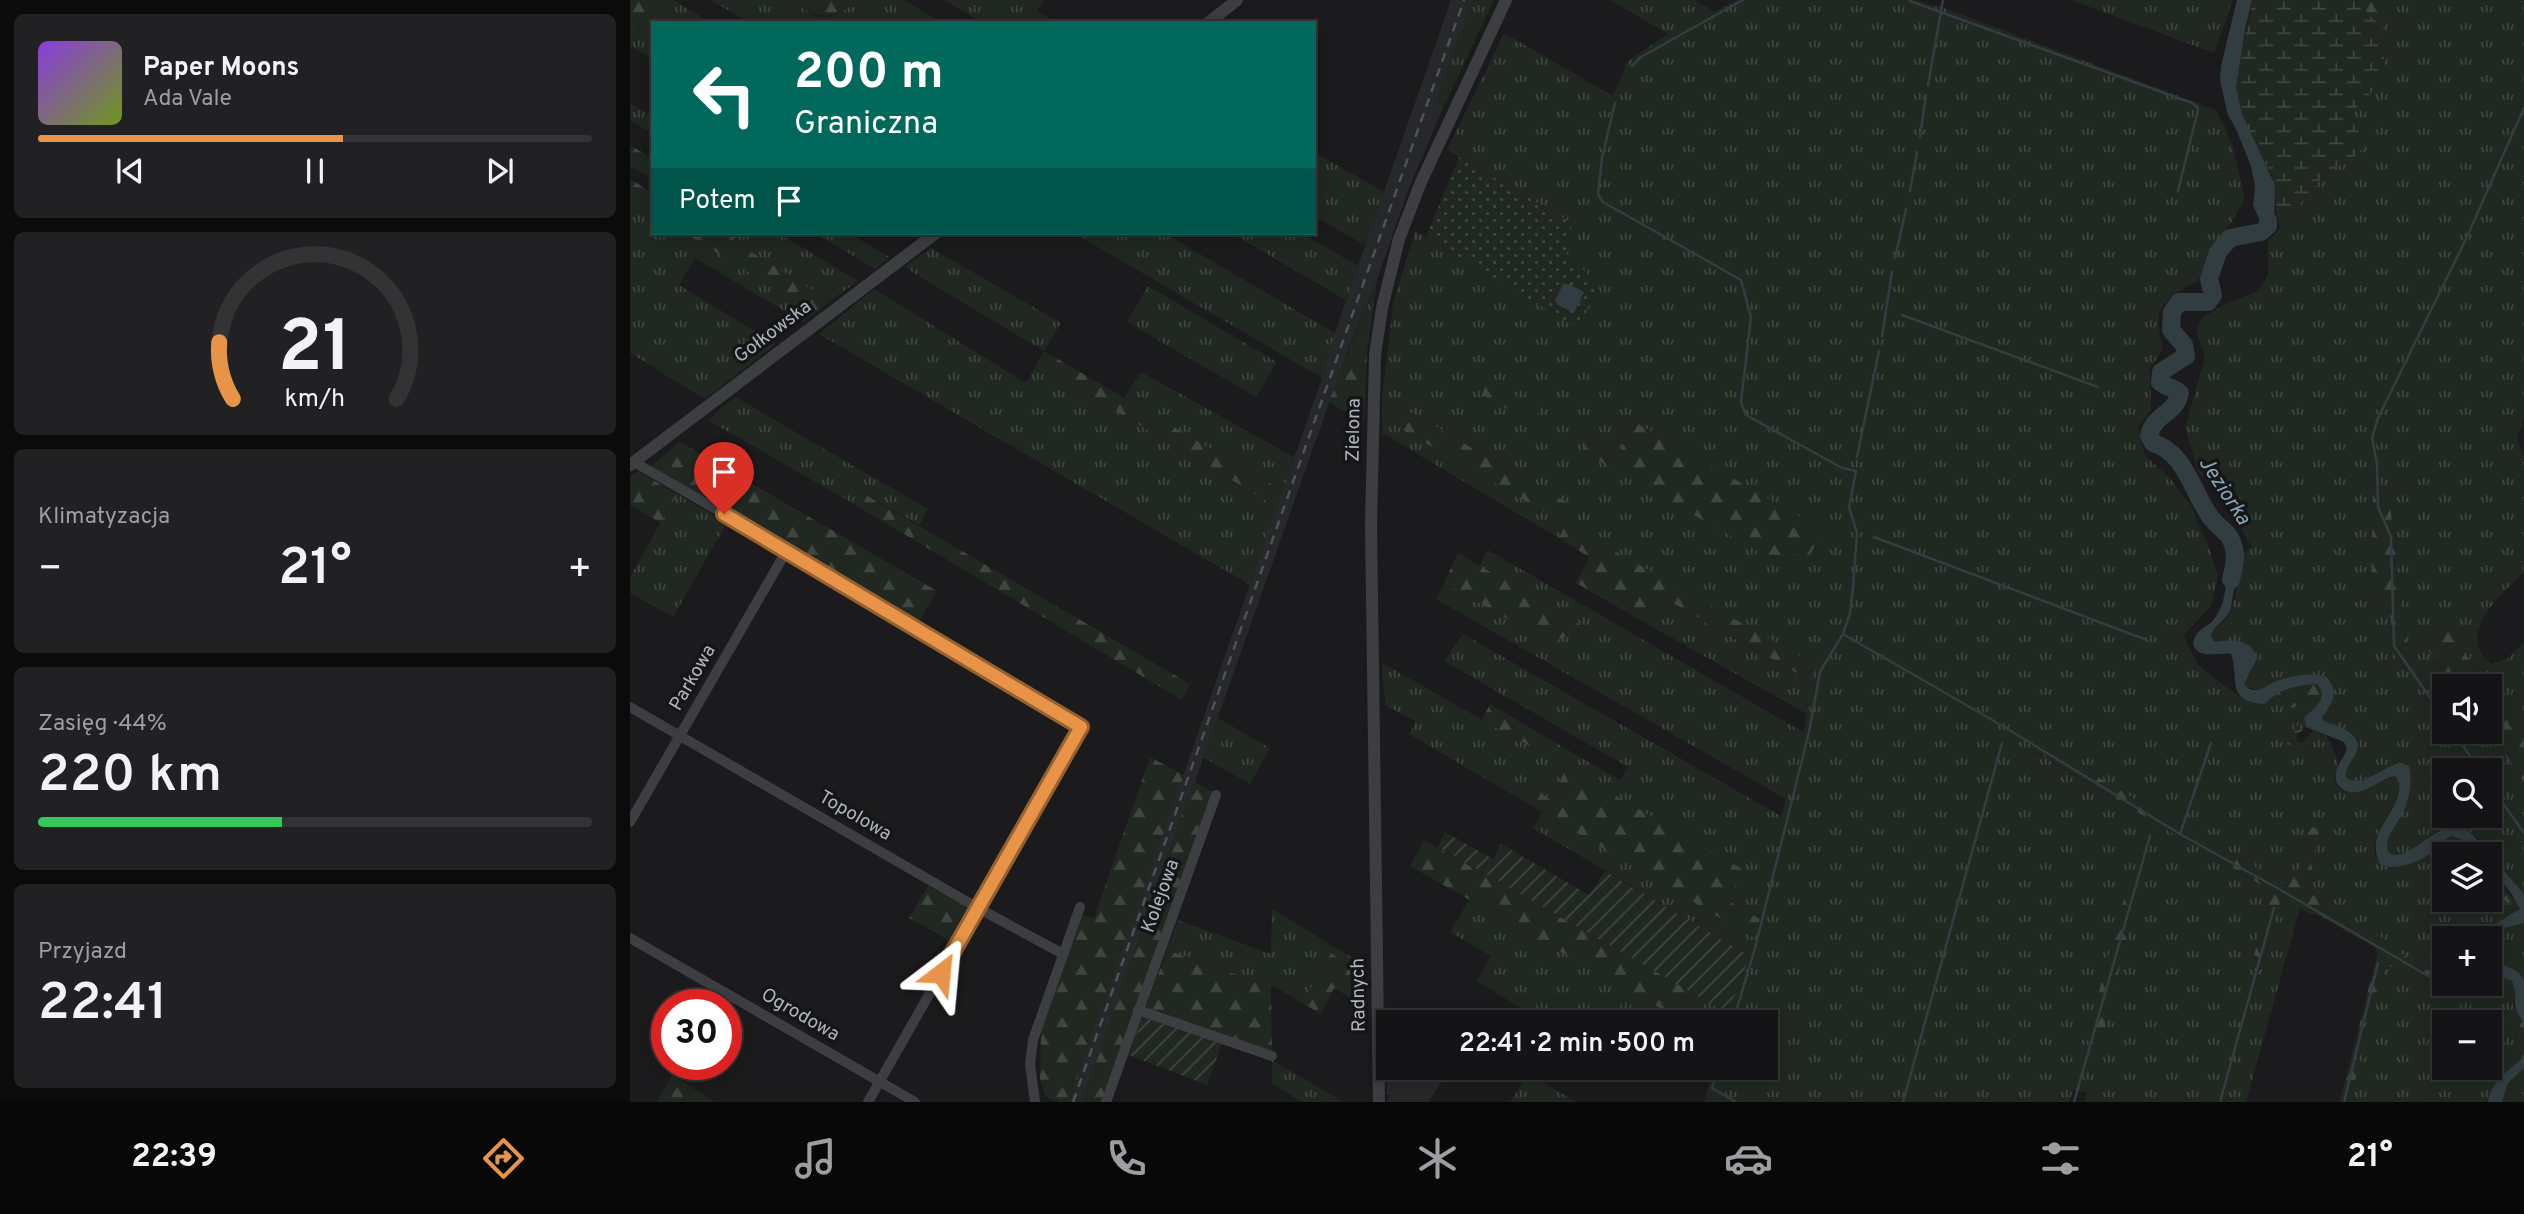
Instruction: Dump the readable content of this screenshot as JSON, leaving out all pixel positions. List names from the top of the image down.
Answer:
{
  "streets": {
    "street": [
      "Gołkowska",
      "Zielona",
      "Parkowa",
      "Topolowa",
      "Kolejowa",
      "Radnych",
      "Ogrodowa"
    ]
  },
  "crossings": [
    ["Zielona", "Radnych"],
    ["Parkowa", "Topolowa"]
  ],
  "water": ["Jeziorka"],
  "page": {
    "turn": ["200 m", "Graniczna"],
    "song": ["Paper Moons", "Ada Vale"],
    "then": "Potem",
    "tile": [
      "Klimatyzacja",
      ["Zasięg · 44%", "220 km"],
      ["Przyjazd", "22:41"]
    ],
    "heat": ["−", "21°", "+"],
    "map_buttons": ["+", "−"],
    "limit": "30",
    "trip": "22:41 · 2 min · 500 m",
    "tabs": ["22:39", "21°"],
    "gauge": ["21", "km/h"]
  }
}
